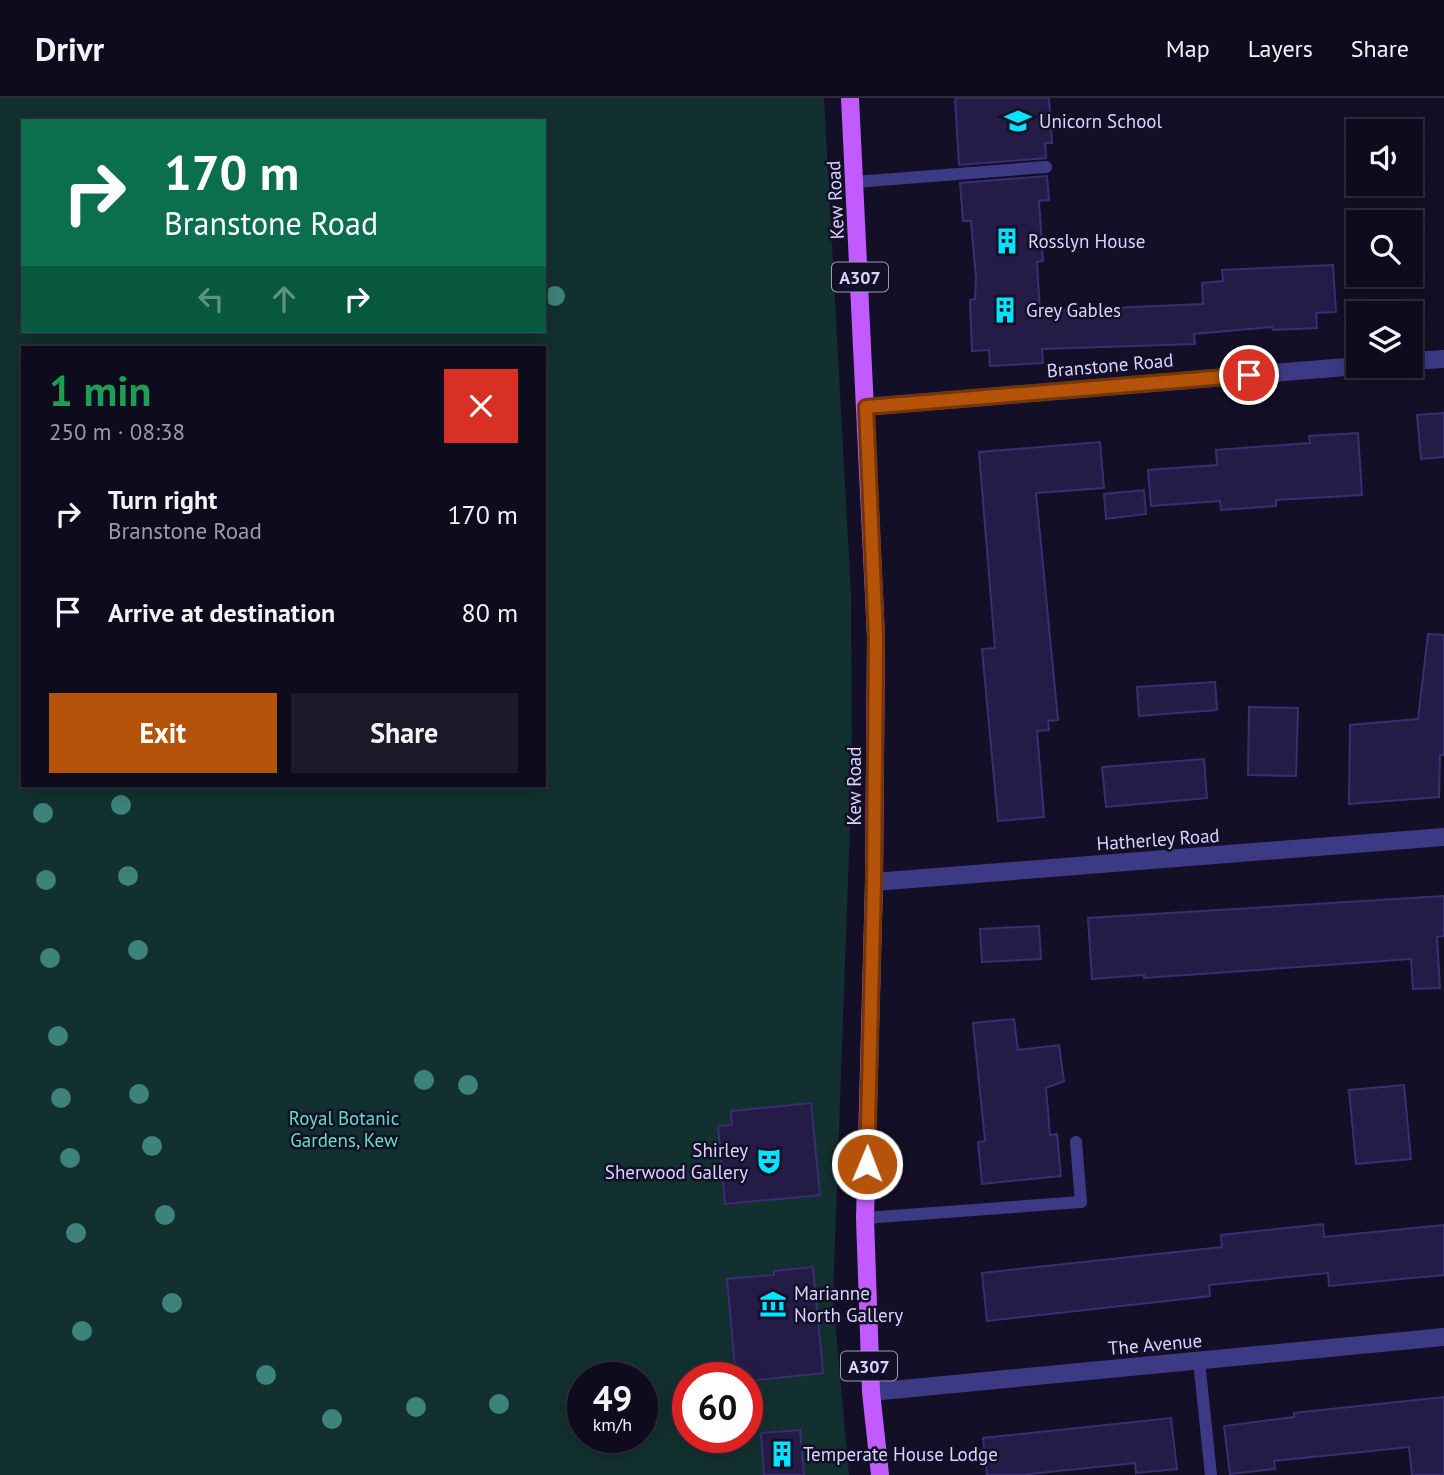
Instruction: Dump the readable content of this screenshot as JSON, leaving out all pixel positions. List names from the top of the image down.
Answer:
{
  "streets": {
    "main road": ["Kew Road", "A307"],
    "street": ["Branstone Road", "Hatherley Road", "The Avenue"]
  },
  "crossings": [
    ["Kew Road", "Branstone Road"],
    ["Kew Road", "Hatherley Road"],
    ["Kew Road", "The Avenue"]
  ],
  "parks": ["Royal Botanic Gardens, Kew"],
  "places": {
    "school or university": ["Unicorn School"],
    "building": ["Rosslyn House", "Grey Gables", "Temperate House Lodge"],
    "theatre": ["Shirley Sherwood Gallery"],
    "museum": ["Marianne North Gallery"]
  },
  "page": {
    "header": "Drivr",
    "nav": ["Map", "Layers", "Share"],
    "turn": ["170 m", "Branstone Road"],
    "heading": ["1 min", "250 m · 08:38"],
    "list": [
      {
        "name": "Turn right",
        "note": "Branstone Road",
        "value": "170 m"
      },
      {
        "name": "Arrive at destination",
        "value": "80 m"
      }
    ],
    "buttons": ["Exit", "Share"],
    "speed": "49 km/h",
    "limit": "60"
  }
}
